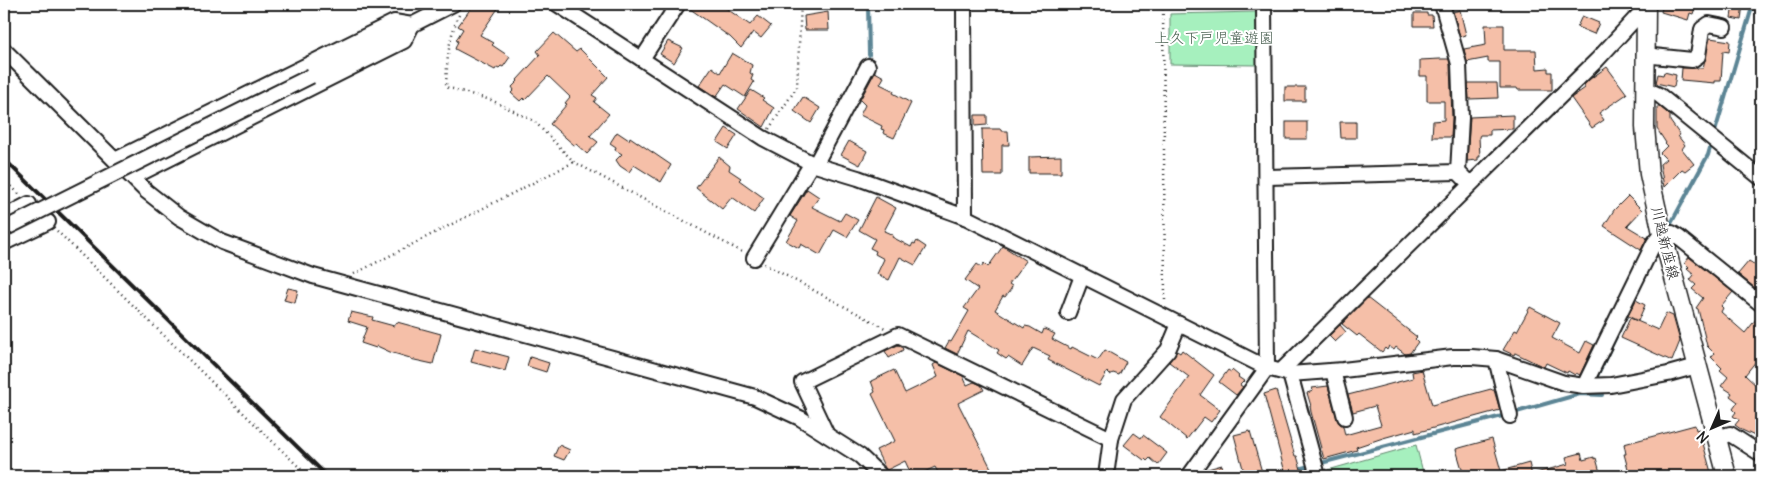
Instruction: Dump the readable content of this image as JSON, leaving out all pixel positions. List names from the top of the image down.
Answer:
{
  "streets": {
    "main road": ["川越新座線"]
  },
  "parks": ["上久下戸児童遊園"],
  "north": "bottom left"
}
